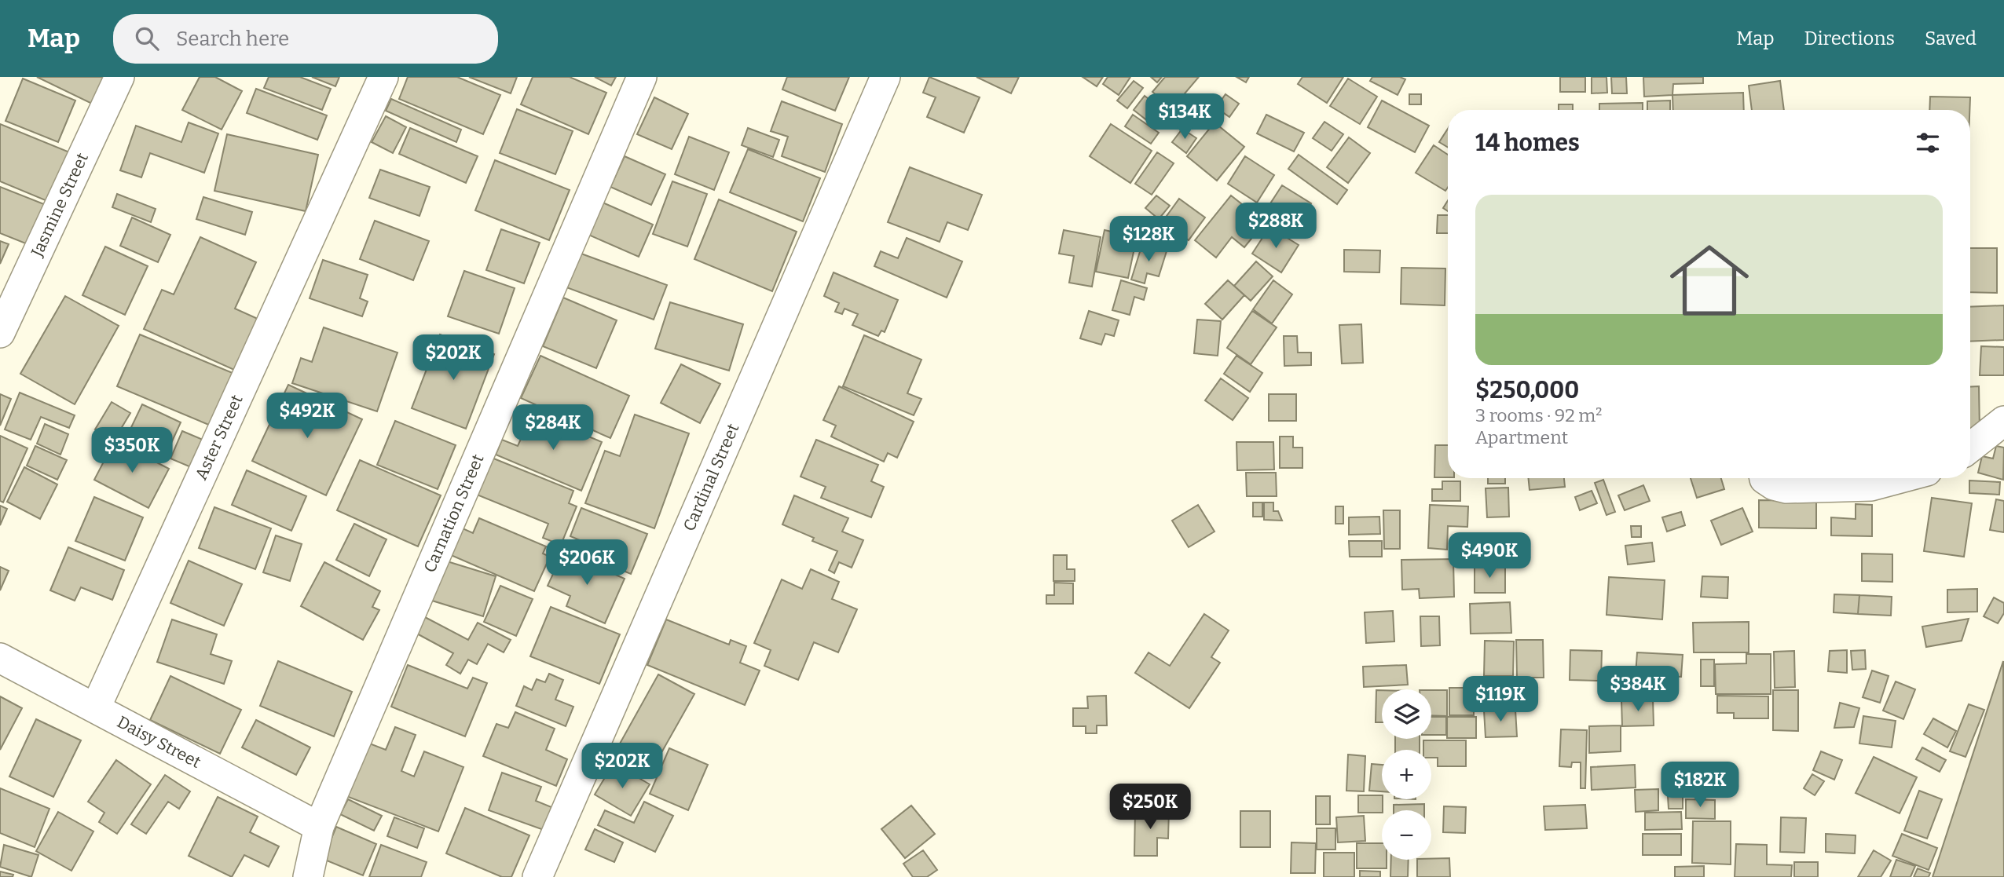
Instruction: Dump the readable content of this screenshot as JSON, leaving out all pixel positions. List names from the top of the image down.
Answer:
{
  "streets": {
    "street": [
      "Jasmine Street",
      "Aster Street",
      "Cardinal Street",
      "Carnation Street",
      "Daisy Street"
    ]
  },
  "crossings": [
    ["Aster Street", "Daisy Street"],
    ["Carnation Street", "Daisy Street"]
  ],
  "page": {
    "header": "Map",
    "search": "Search here",
    "nav": ["Map", "Directions", "Saved"],
    "price": [
      "$134K",
      "$288K",
      "$128K",
      "$202K",
      "$492K",
      "$284K",
      "$350K",
      "$490K",
      "$206K",
      "$384K",
      "$119K",
      "$202K",
      "$182K",
      "$250K"
    ],
    "heading": "14 homes",
    "list": [
      {
        "name": "$250,000",
        "note": "3 rooms · 92 m² · Apartment"
      }
    ],
    "map_buttons": ["+", "−"]
  }
}
